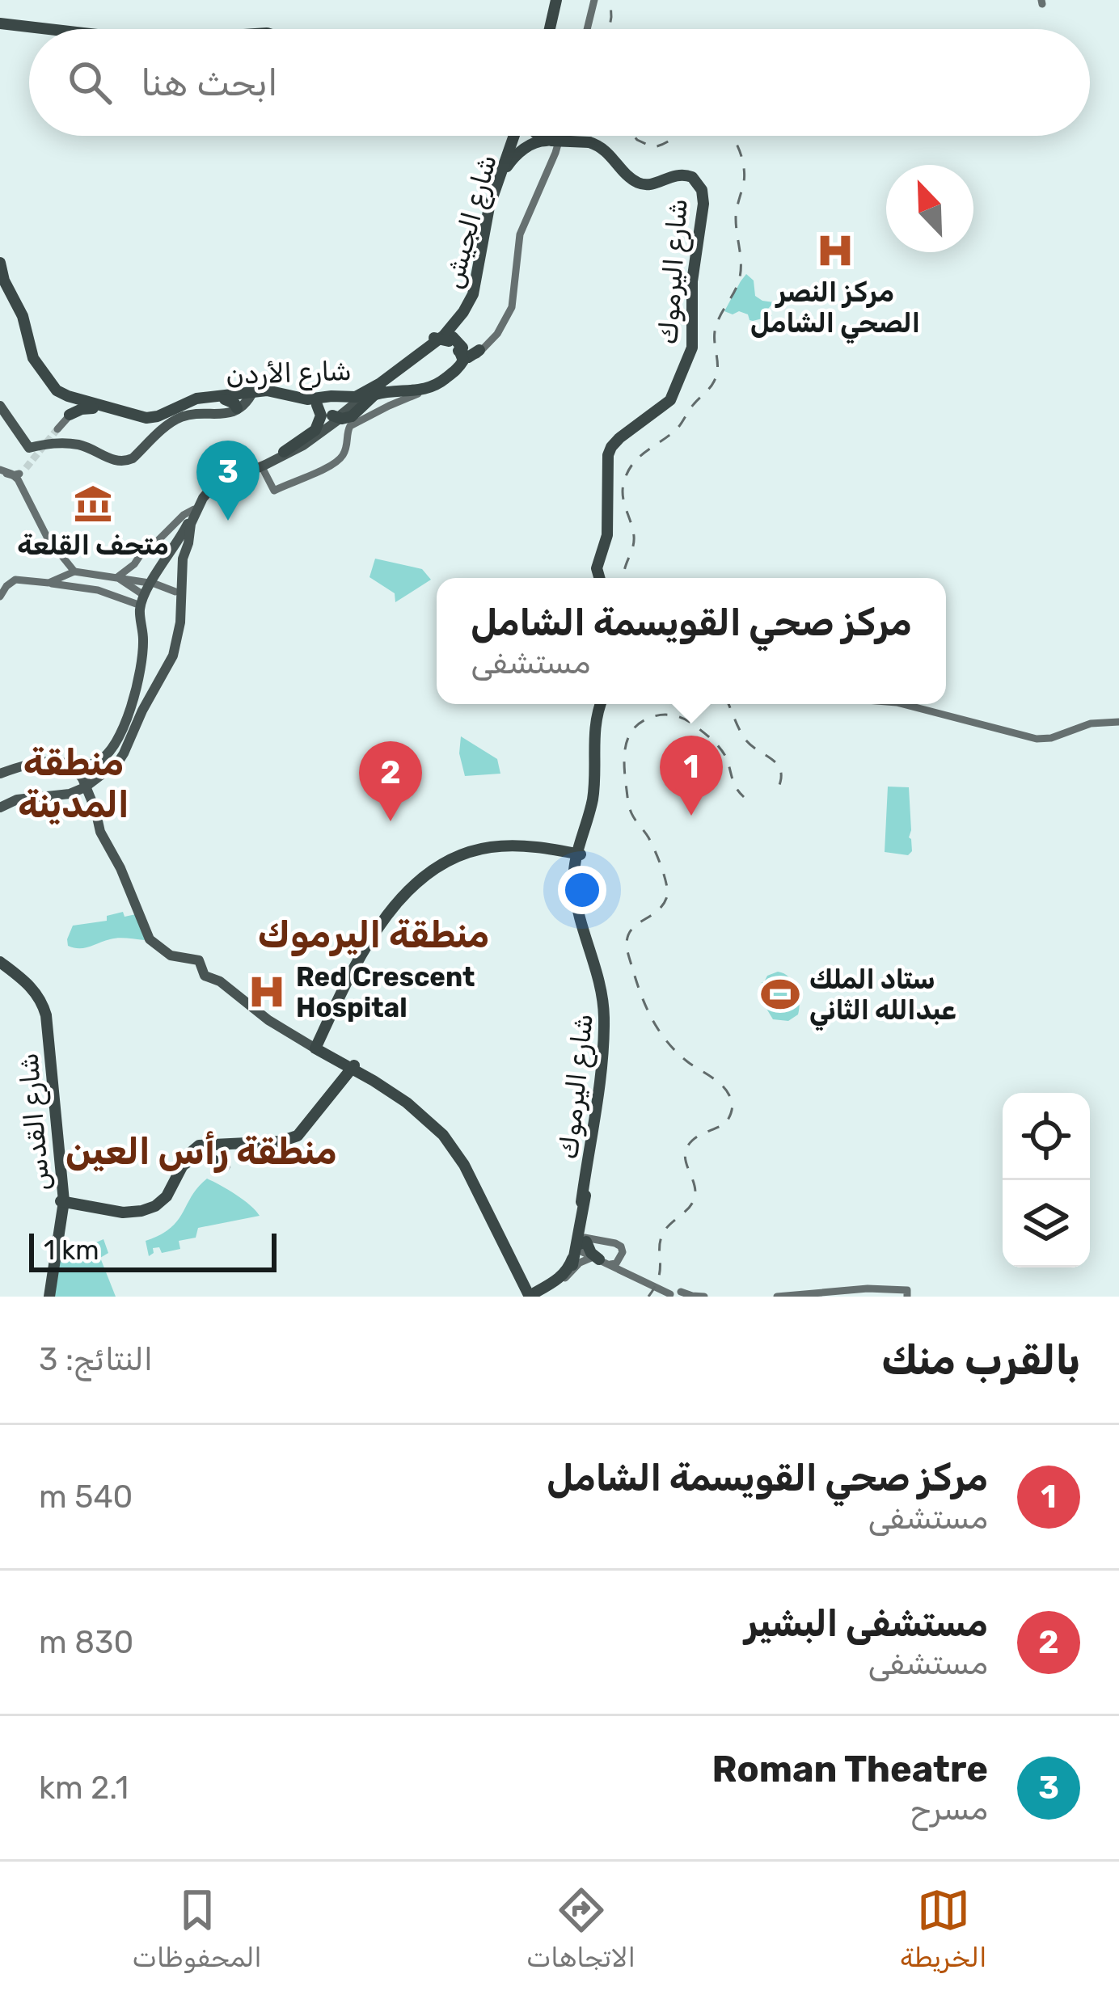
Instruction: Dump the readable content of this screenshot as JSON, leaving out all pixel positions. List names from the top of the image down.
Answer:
{
  "streets": {
    "highway": [
      "شارع الجيش",
      "شارع اليرموك",
      "شارع الأردن",
      "شارع القدس"
    ]
  },
  "crossings": [
    ["شارع الجيش", "شارع الأردن"]
  ],
  "districts": ["منطقة المدينة", "منطقة اليرموك", "منطقة رأس العين"],
  "places": {
    "hospital": ["مركز النصر الصحي الشامل", "Red Crescent Hospital"],
    "museum": ["متحف القلعة"],
    "sports": ["ستاد الملك عبدالله الثاني"]
  },
  "scale_bar": "1 km",
  "north": "top left",
  "page": {
    "search": "ابحث هنا",
    "pins": ["3", "1", "2"],
    "popup": ["مركز صحي القويسمة الشامل", "مستشفى"],
    "scale": "1 km",
    "heading": ["بالقرب منك", "النتائج: 3"],
    "list": [
      {
        "mark": "1",
        "name": "مركز صحي القويسمة الشامل",
        "note": "مستشفى",
        "value": "540 m"
      },
      {
        "mark": "2",
        "name": "مستشفى البشير",
        "note": "مستشفى",
        "value": "830 m"
      },
      {
        "mark": "3",
        "name": "Roman Theatre",
        "note": "مسرح",
        "value": "2.1 km"
      }
    ],
    "nav": ["الخريطة", "الاتجاهات", "المحفوظات"]
  }
}
